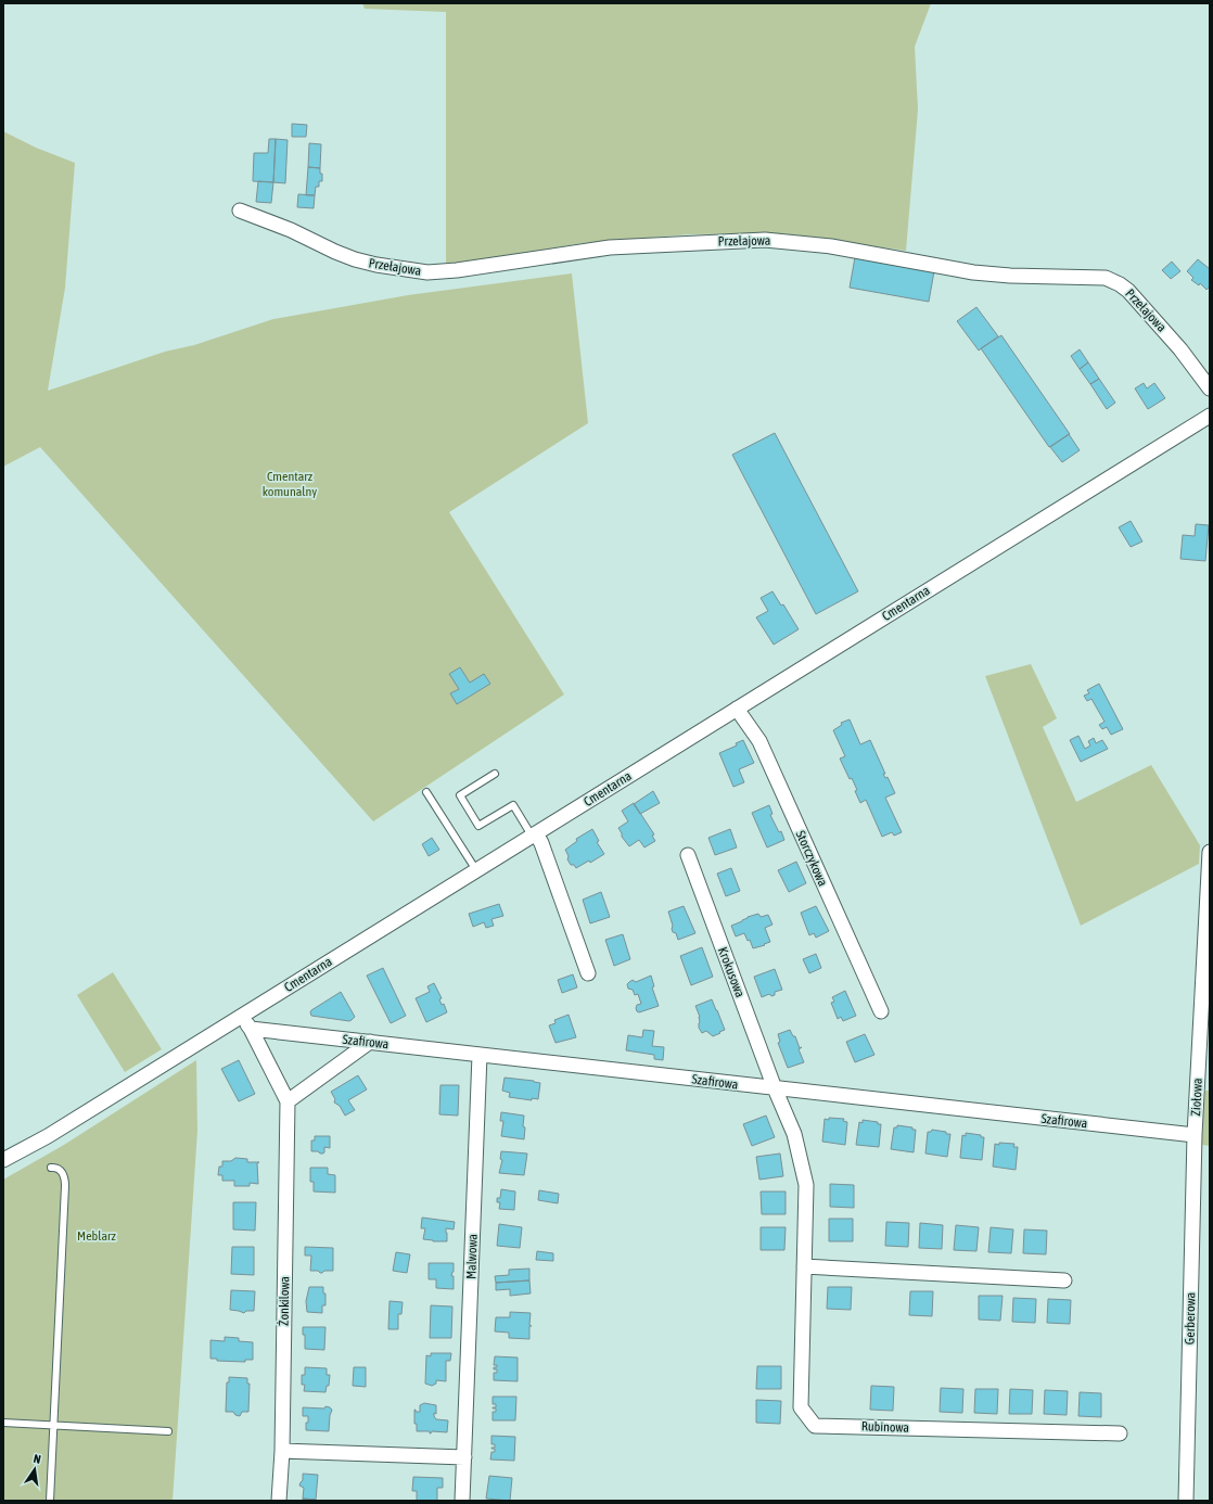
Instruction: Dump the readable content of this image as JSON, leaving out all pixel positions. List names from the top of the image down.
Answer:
{
  "streets": {
    "street": [
      "Przełajowa",
      "Cmentarna",
      "Storczykowa",
      "Krokusowa",
      "Szafirowa",
      "Ziołowa",
      "Malwowa",
      "Żonkilowa",
      "Gerberowa",
      "Rubinowa"
    ]
  },
  "crossings": [
    ["Cmentarna", "Storczykowa"],
    ["Krokusowa", "Szafirowa"],
    ["Krokusowa", "Rubinowa"],
    ["Szafirowa", "Ziołowa"],
    ["Szafirowa", "Malwowa"],
    ["Szafirowa", "Żonkilowa"],
    ["Szafirowa", "Gerberowa"],
    ["Szafirowa", "Rubinowa"],
    ["Ziołowa", "Gerberowa"]
  ],
  "parks": ["Cmentarz komunalny", "Meblarz"],
  "north": "top"
}
